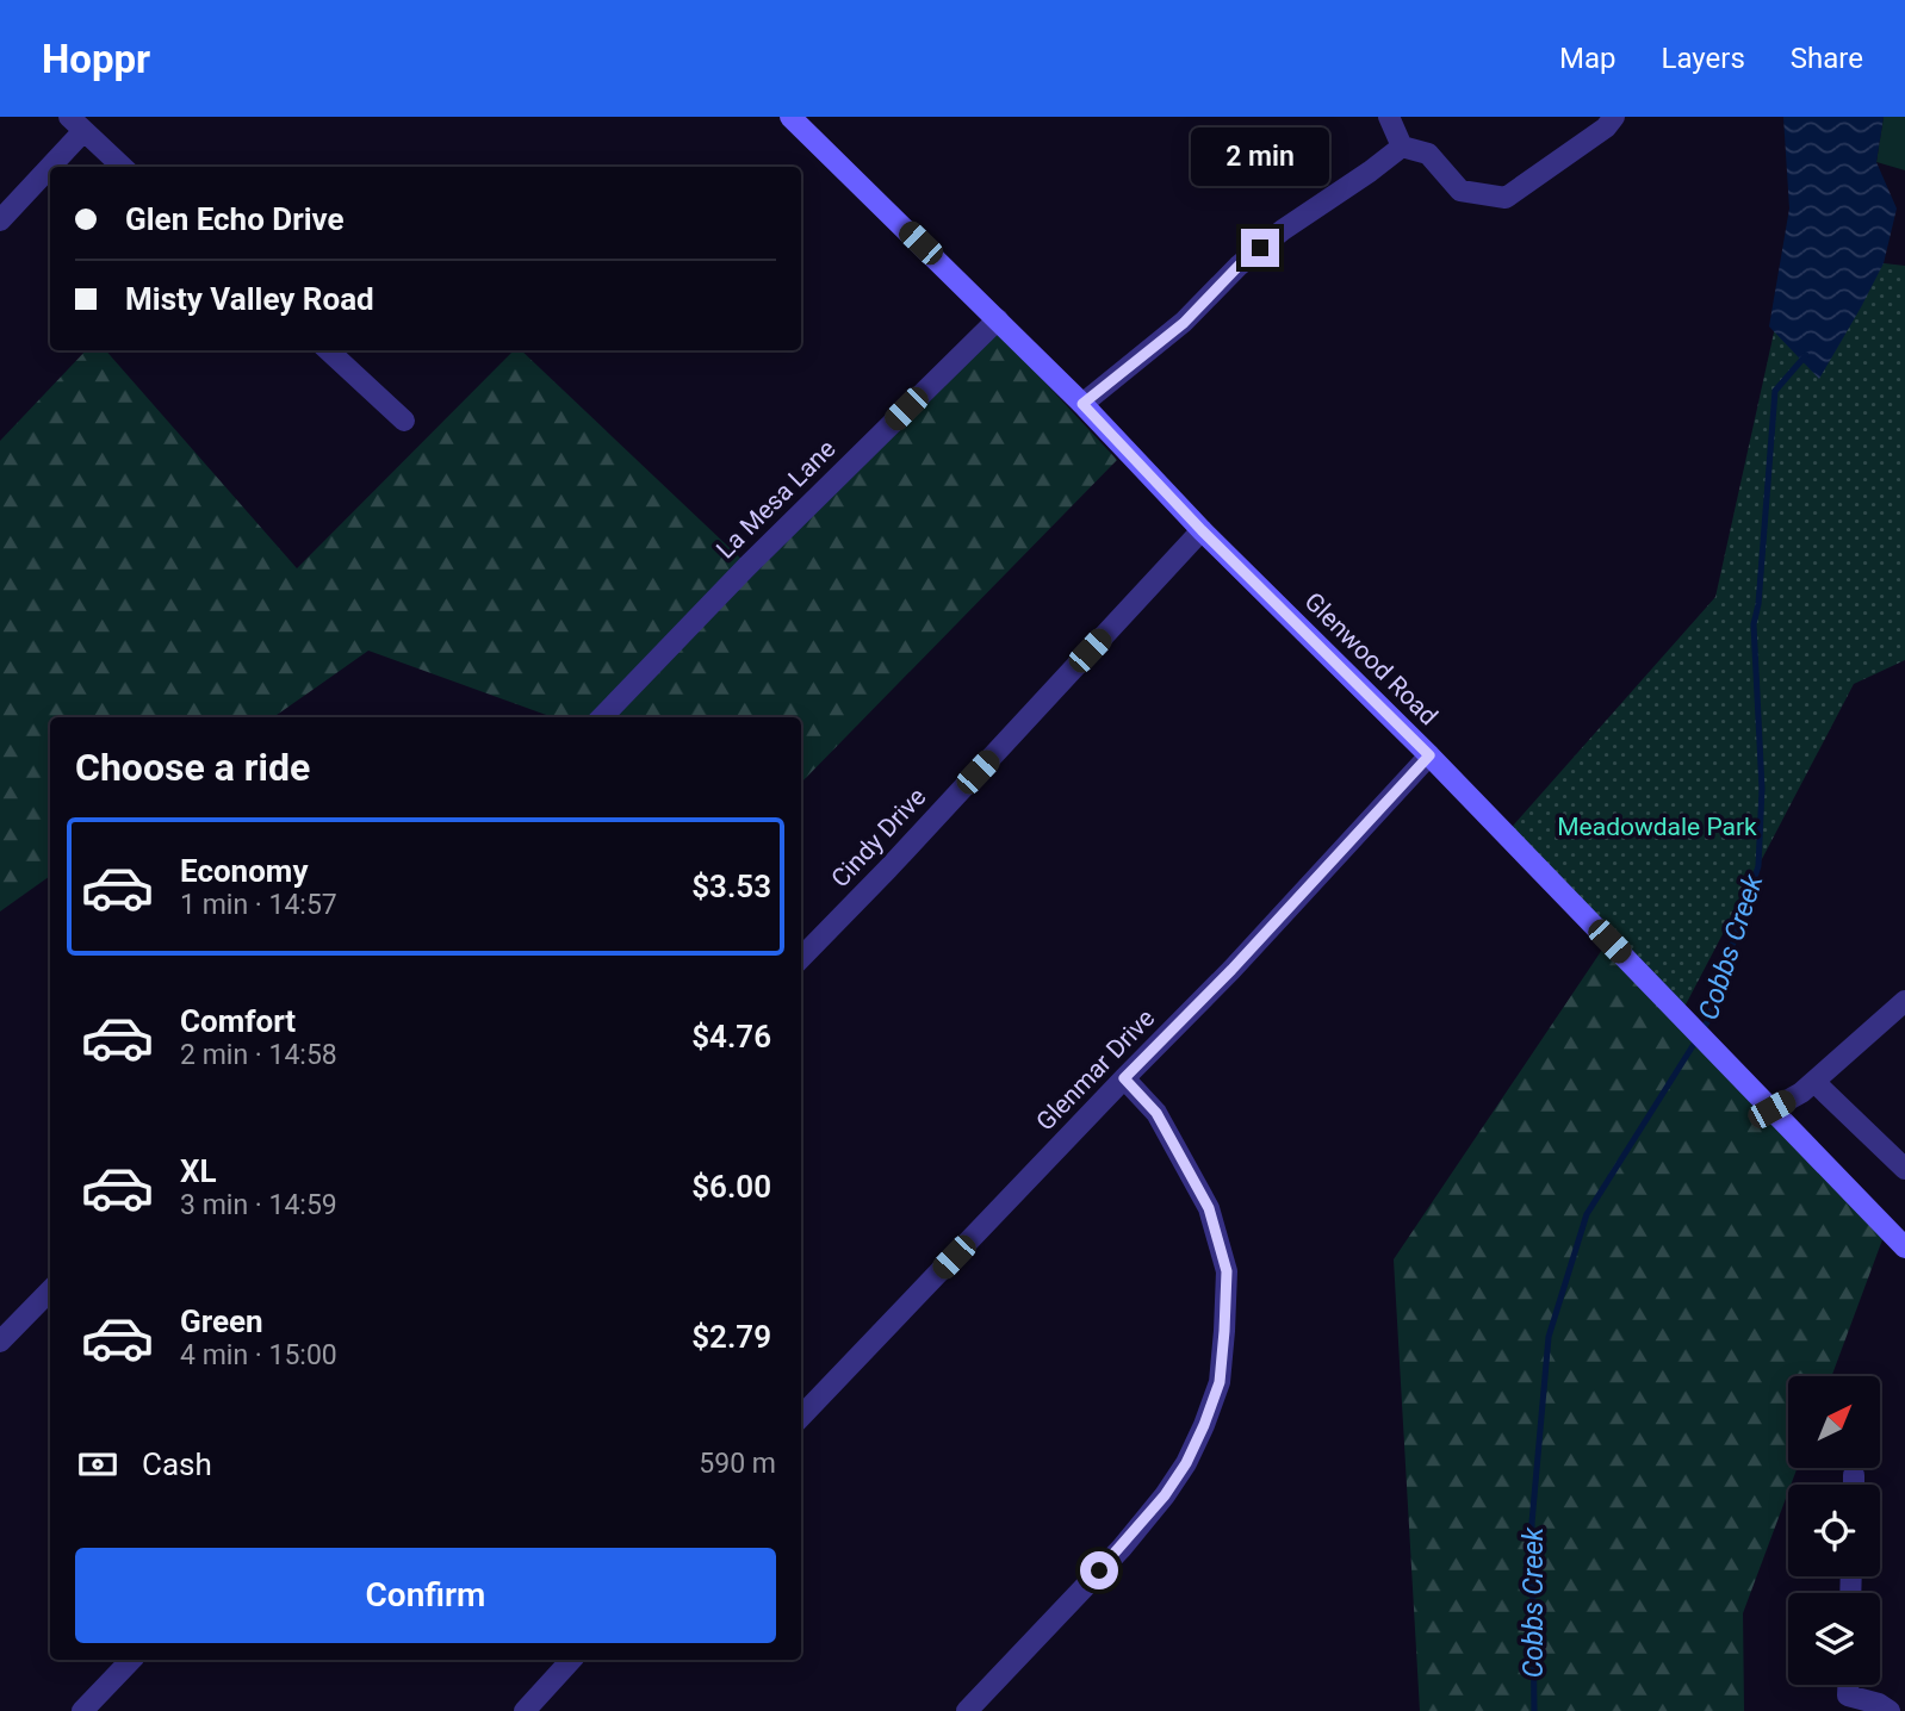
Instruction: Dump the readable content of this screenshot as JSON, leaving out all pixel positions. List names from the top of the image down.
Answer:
{
  "streets": {
    "main road": ["Glenwood Road"],
    "street": ["La Mesa Lane", "Cindy Drive", "Glenmar Drive"]
  },
  "crossings": [
    ["La Mesa Lane", "Glenwood Road"],
    ["Glenwood Road", "Cindy Drive"],
    ["Glenwood Road", "Glenmar Drive"]
  ],
  "water": ["Cobbs Creek"],
  "parks": ["Meadowdale Park"],
  "north": "top right",
  "page": {
    "header": "Hoppr",
    "nav": ["Map", "Layers", "Share"],
    "bubble": "2 min",
    "banner": ["Glen Echo Drive", "Misty Valley Road"],
    "heading": "Choose a ride",
    "list": [
      {
        "name": "Economy",
        "note": "1 min · 14:57",
        "value": "$3.53"
      },
      {
        "name": "Comfort",
        "note": "2 min · 14:58",
        "value": "$4.76"
      },
      {
        "name": "XL",
        "note": "3 min · 14:59",
        "value": "$6.00"
      },
      {
        "name": "Green",
        "note": "4 min · 15:00",
        "value": "$2.79"
      }
    ],
    "pay": ["Cash", "590 m"],
    "buttons": "Confirm"
  }
}
